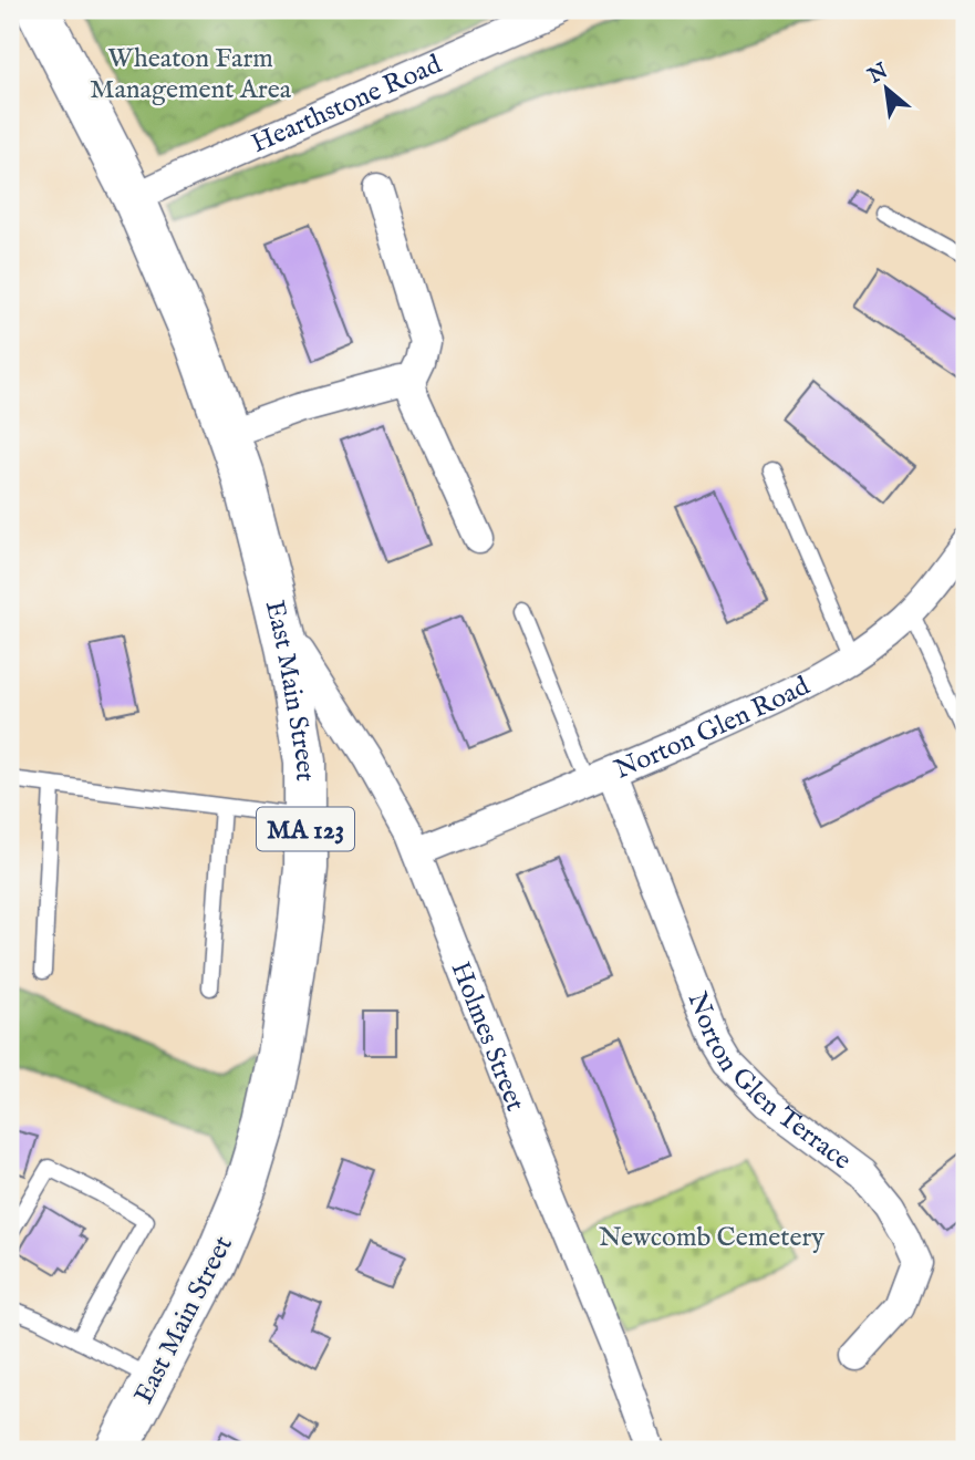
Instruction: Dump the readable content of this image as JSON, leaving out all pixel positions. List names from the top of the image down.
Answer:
{
  "streets": {
    "highway": ["East Main Street", "MA 123"],
    "street": [
      "Hearthstone Road",
      "Norton Glen Road",
      "Holmes Street",
      "Norton Glen Terrace"
    ]
  },
  "crossings": [
    ["Hearthstone Road", "East Main Street"],
    ["Hearthstone Road", "MA 123"],
    ["East Main Street", "MA 123"],
    ["East Main Street", "Holmes Street"],
    ["Norton Glen Road", "Holmes Street"],
    ["Norton Glen Road", "Norton Glen Terrace"]
  ],
  "parks": ["Wheaton Farm Management Area", "Newcomb Cemetery"],
  "north": "top left"
}
